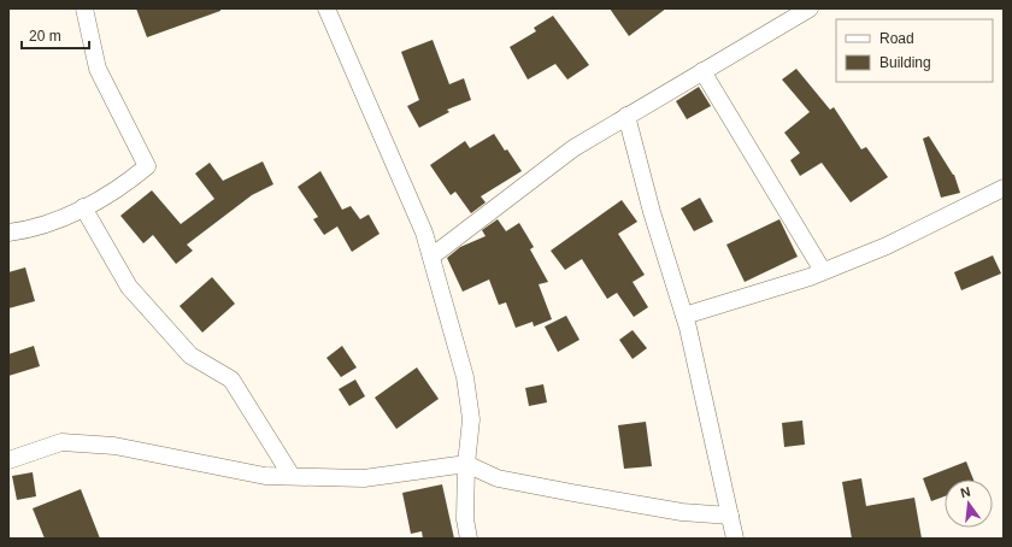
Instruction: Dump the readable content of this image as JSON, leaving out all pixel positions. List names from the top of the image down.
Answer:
{
  "legend": ["Road", "Building"],
  "scale_bar": "20 m",
  "north": "top"
}
